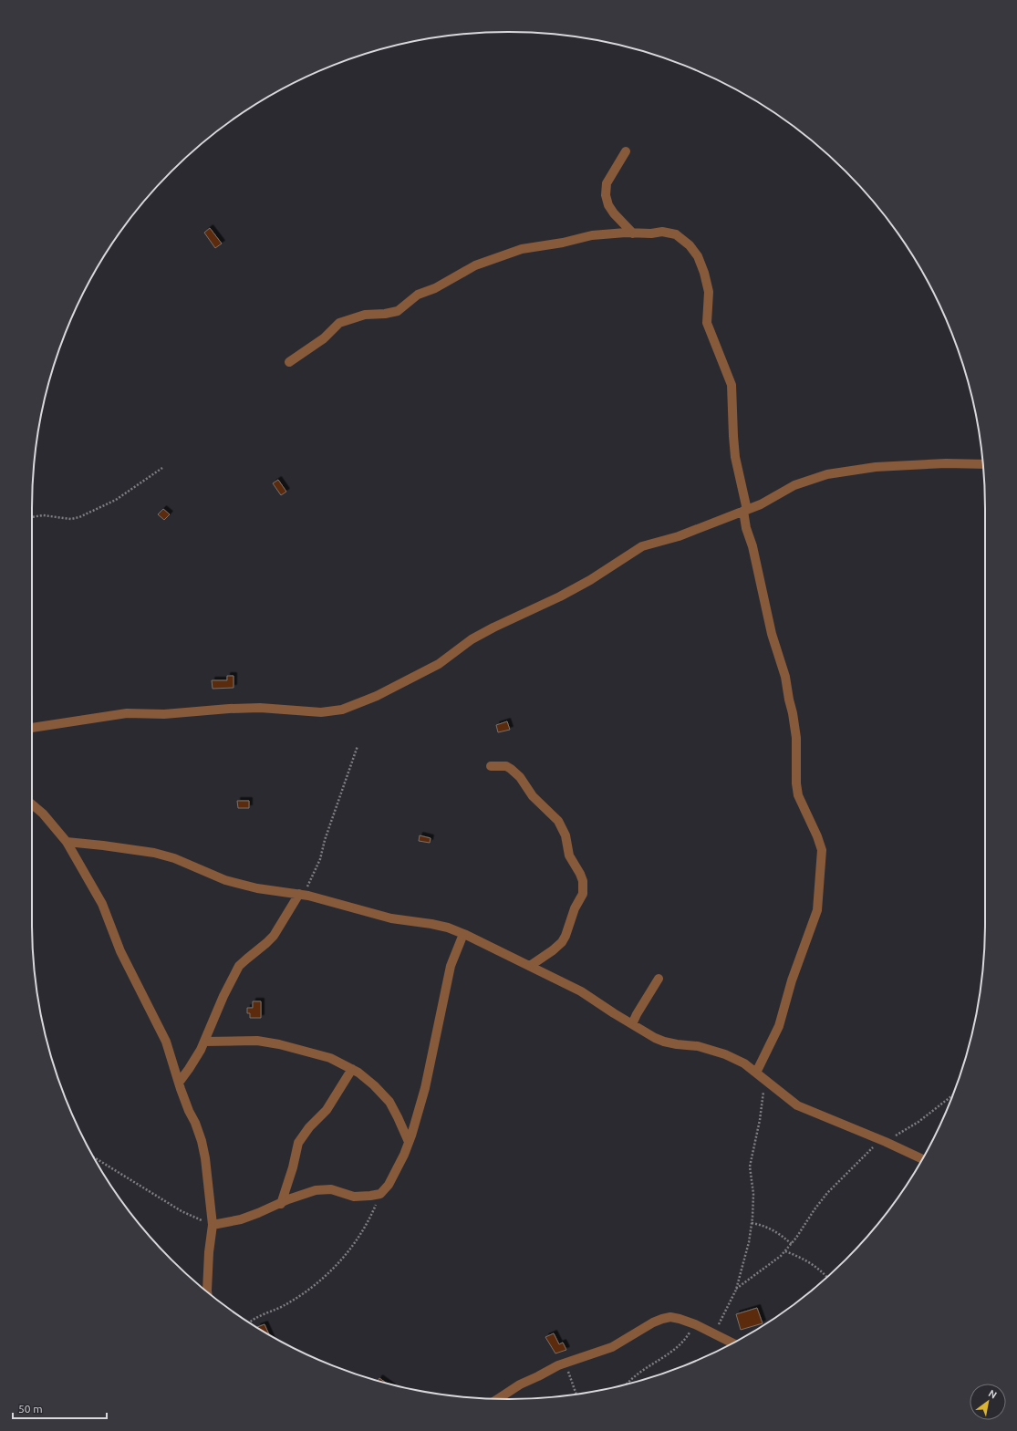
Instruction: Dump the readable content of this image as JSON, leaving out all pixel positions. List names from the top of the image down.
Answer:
{
  "scale_bar": "50 m",
  "north": "top right"
}
